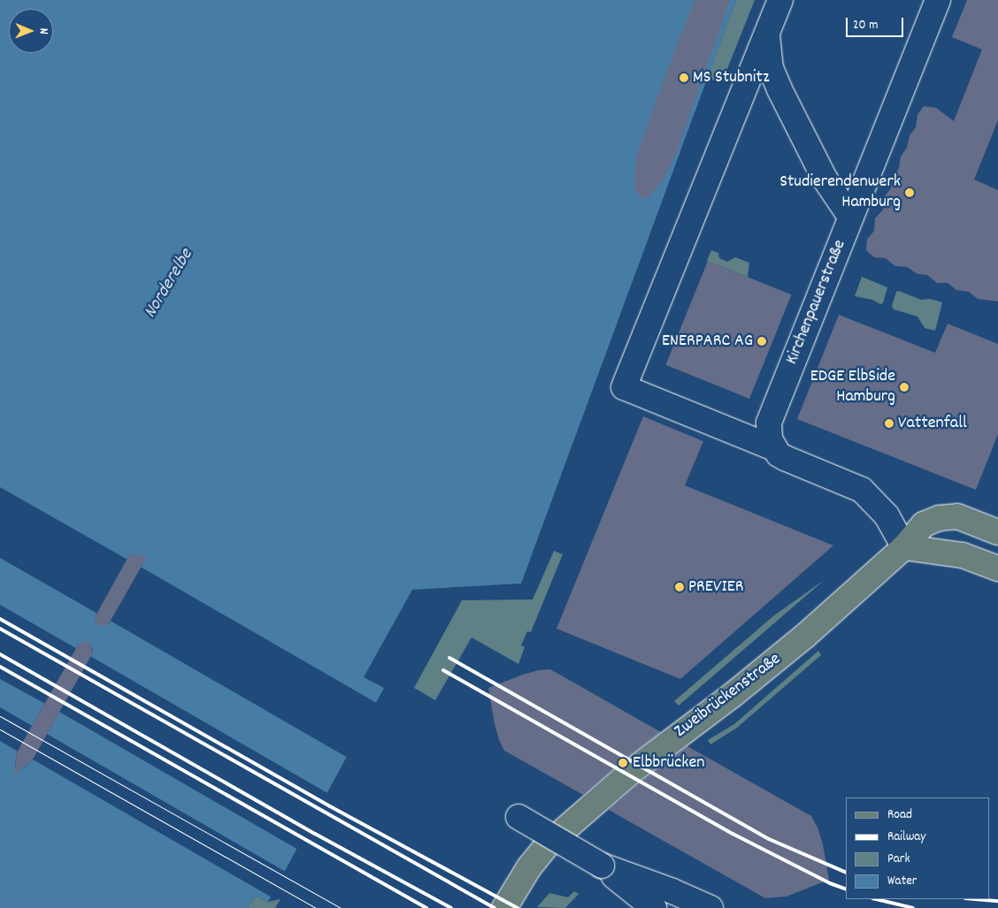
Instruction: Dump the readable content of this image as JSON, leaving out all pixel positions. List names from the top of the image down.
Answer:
{
  "streets": {
    "main road": ["Zweibrückenstraße"],
    "street": ["Kirchenpauerstraße"]
  },
  "water": ["Norderelbe"],
  "places": [
    "MS Stubnitz",
    "Studierendenwerk Hamburg",
    "ENERPARC AG",
    "EDGE ElbSide Hamburg",
    "Vattenfall",
    "PREVIER",
    "Elbbrücken"
  ],
  "legend": [
    "Road",
    "Railway",
    "Park",
    "Water"
  ],
  "scale_bar": "20 m",
  "north": "right"
}
